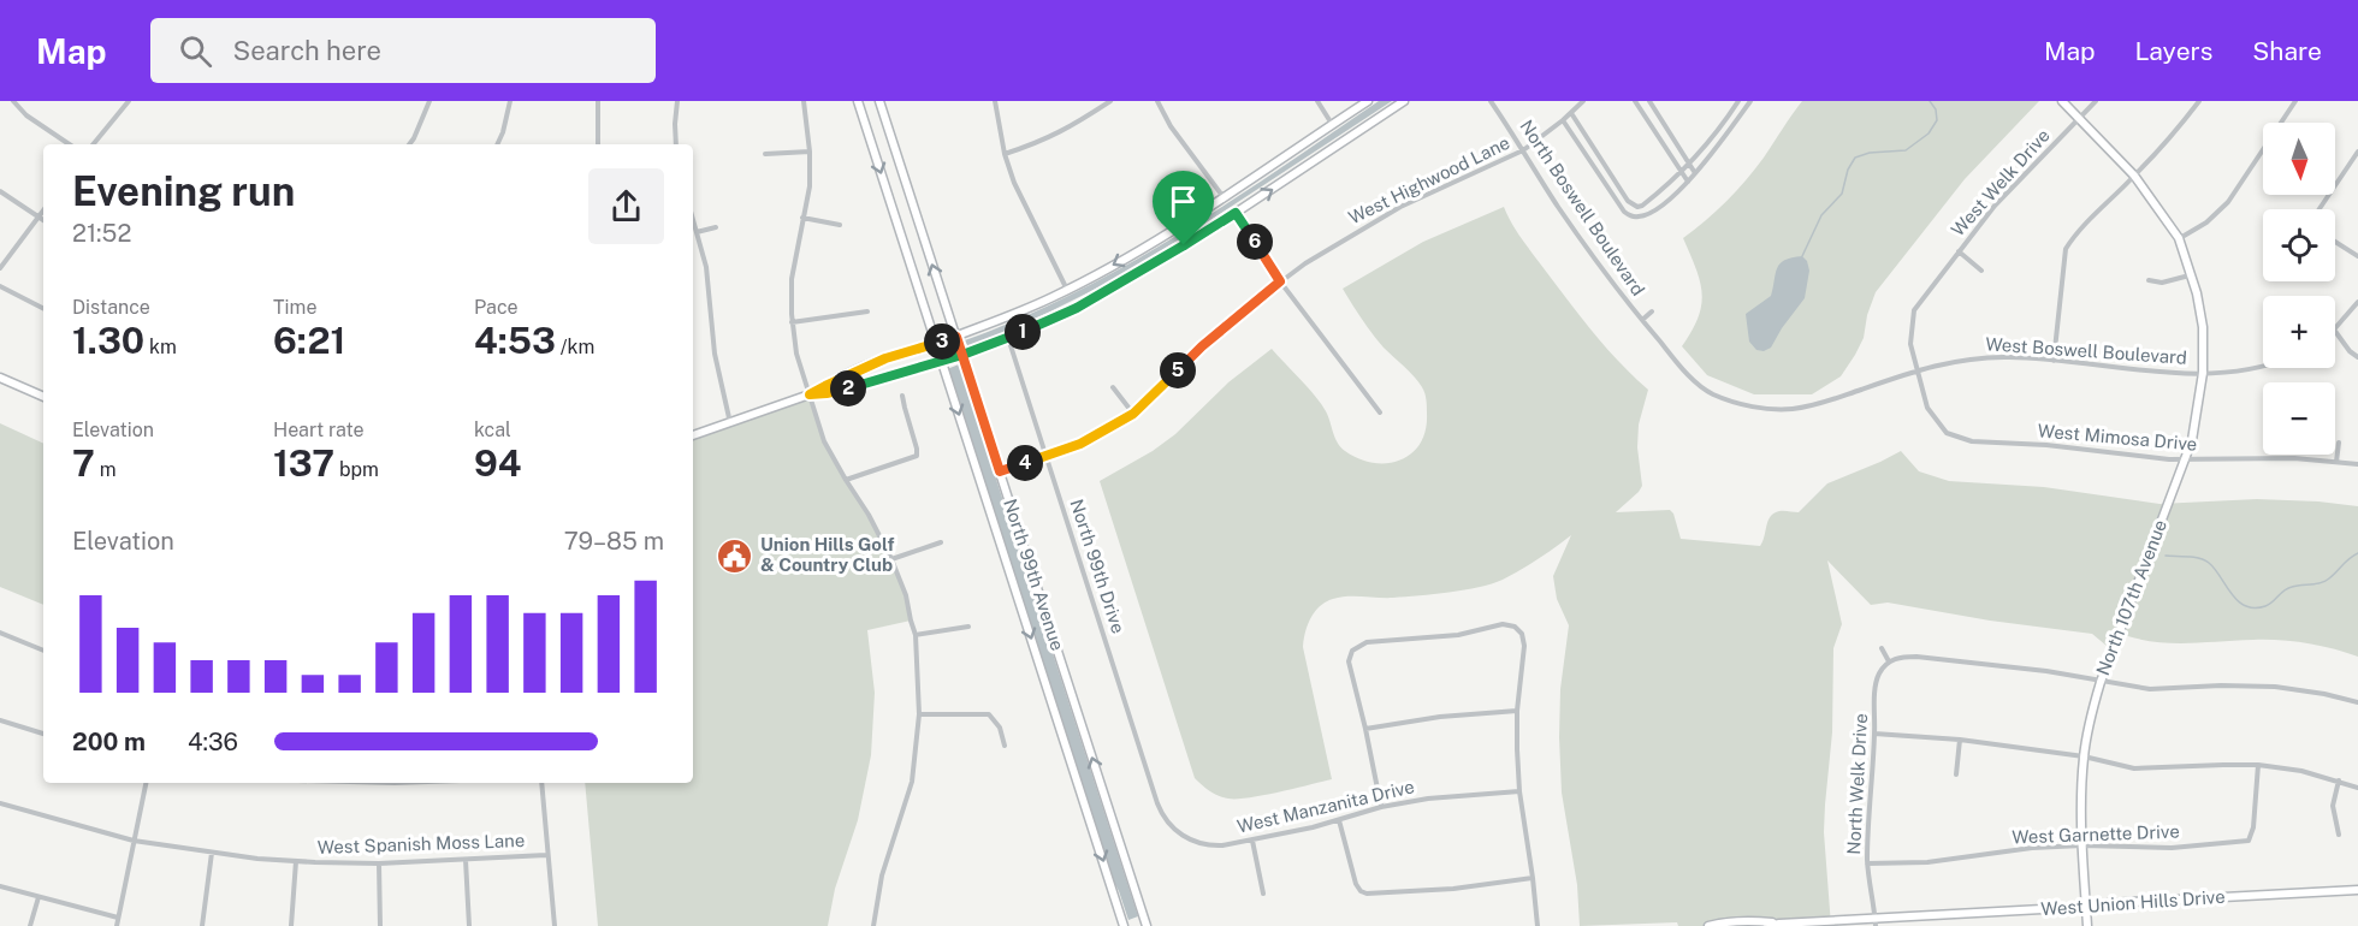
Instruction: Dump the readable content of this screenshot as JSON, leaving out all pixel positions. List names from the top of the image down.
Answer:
{
  "streets": {
    "main road": ["North 99th Avenue", "North 107th Avenue", "West Union Hills Drive"],
    "street": [
      "West Highwood Lane",
      "West Welk Drive",
      "North Boswell Boulevard",
      "West Boswell Boulevard",
      "West Mimosa Drive",
      "North 99th Drive",
      "North Welk Drive",
      "West Manzanita Drive",
      "West Garnette Drive",
      "West Spanish Moss Lane"
    ]
  },
  "crossings": [
    ["West Highwood Lane", "North Boswell Boulevard"],
    ["West Highwood Lane", "North 99th Drive"],
    ["West Highwood Lane", "North 99th Avenue"],
    ["West Welk Drive", "North Boswell Boulevard"],
    ["West Welk Drive", "West Boswell Boulevard"],
    ["West Welk Drive", "West Mimosa Drive"],
    ["West Welk Drive", "North 107th Avenue"],
    ["North Boswell Boulevard", "West Boswell Boulevard"],
    ["North Boswell Boulevard", "West Mimosa Drive"],
    ["West Boswell Boulevard", "West Mimosa Drive"],
    ["West Boswell Boulevard", "North 107th Avenue"],
    ["West Mimosa Drive", "North 107th Avenue"],
    ["North 99th Drive", "West Manzanita Drive"],
    ["North 107th Avenue", "West Garnette Drive"],
    ["North 107th Avenue", "West Union Hills Drive"],
    ["North Welk Drive", "West Garnette Drive"],
    ["North Welk Drive", "West Union Hills Drive"]
  ],
  "places": {
    "public building": ["Union Hills Golf & Country Club"]
  },
  "north": "bottom",
  "page": {
    "header": "Map",
    "search": "Search here",
    "nav": ["Map", "Layers", "Share"],
    "map_buttons": ["+", "−"],
    "heading": ["Evening run", "21:52"],
    "pins": [
      "6",
      "1",
      "3",
      "5",
      "2",
      "4"
    ],
    "stats": [
      ["Distance", "1.30 km"],
      ["Time", "6:21"],
      ["Pace", "4:53 /km"],
      ["Elevation", "7 m"],
      ["Heart rate", "137 bpm"],
      ["kcal", "94"]
    ],
    "chart": ["Elevation", "79–85 m"],
    "list": [
      {
        "name": "200 m",
        "note": "4:36"
      }
    ]
  }
}
